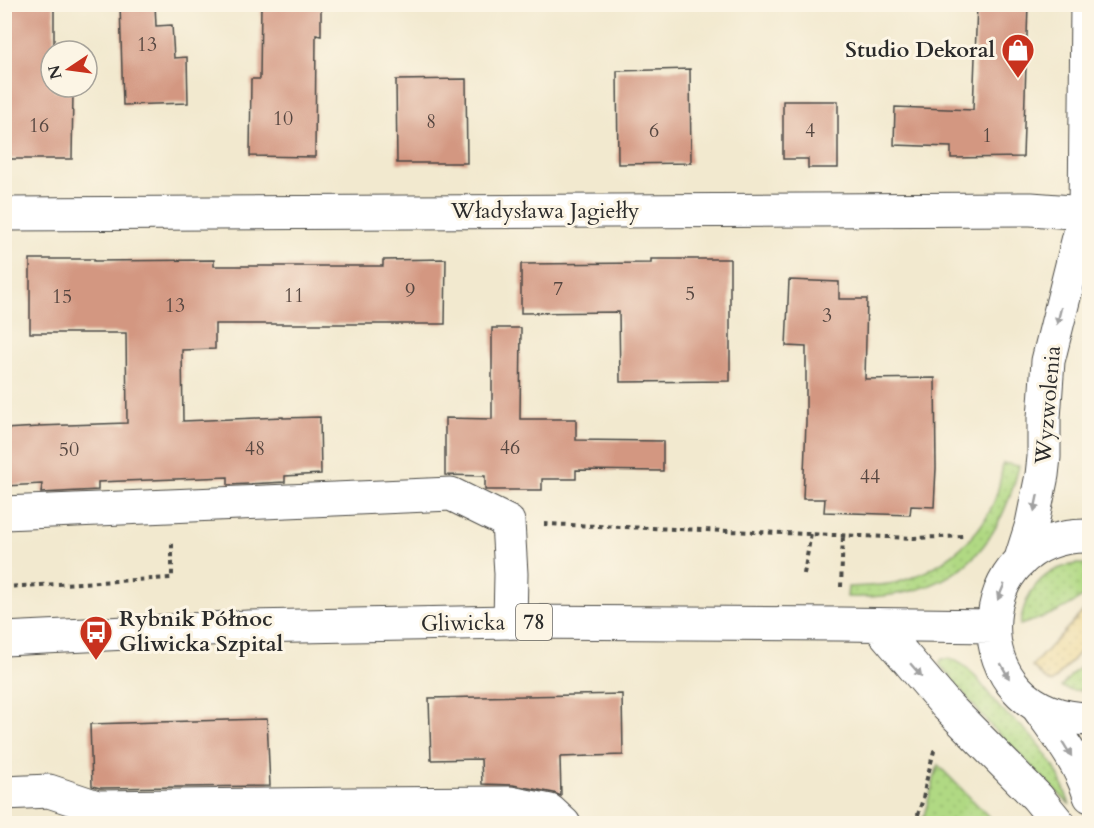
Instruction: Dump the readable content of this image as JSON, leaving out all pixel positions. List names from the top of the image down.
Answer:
{
  "streets": {
    "main road": [
      "Władysława Jagiełły",
      "Wyzwolenia",
      "78",
      "Gliwicka"
    ]
  },
  "crossings": [
    ["Władysława Jagiełły", "Wyzwolenia"]
  ],
  "one_way": ["Wyzwolenia"],
  "places": {
    "shop": ["Studio Dekoral"],
    "bus stop": ["Rybnik Północ Gliwicka Szpital"]
  },
  "house_numbers": [
    "13",
    "10",
    "8",
    "16",
    "6",
    "4",
    "1",
    "7",
    "9",
    "5",
    "11",
    "15",
    "13",
    "3",
    "46",
    "48",
    "50",
    "44"
  ],
  "north": "left"
}
